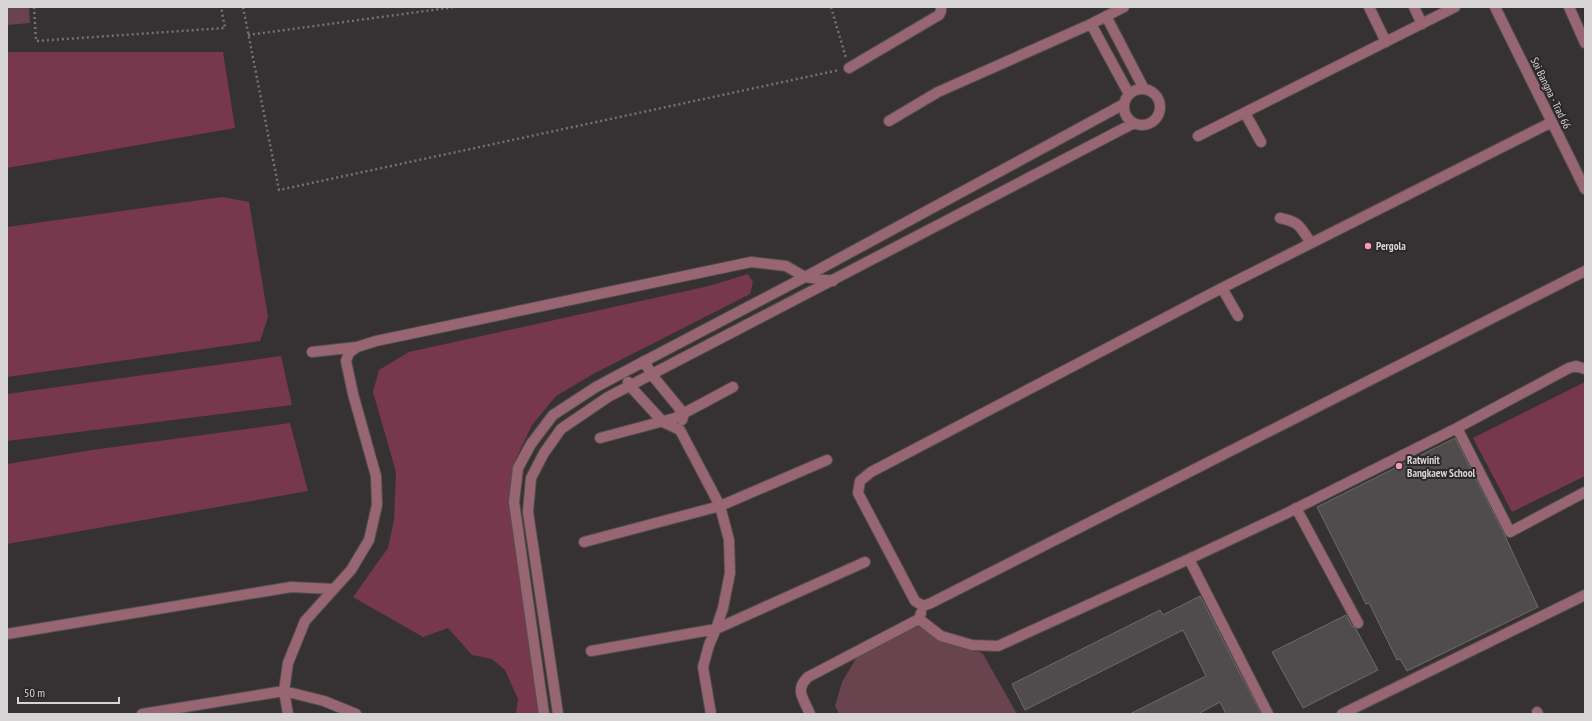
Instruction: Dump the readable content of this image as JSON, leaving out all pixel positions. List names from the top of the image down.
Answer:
{
  "streets": {
    "street": ["Soi Bangna - Trad 66"]
  },
  "places": ["Pergola", "Ratwinit Bangkaew School"],
  "scale_bar": "50 m"
}
